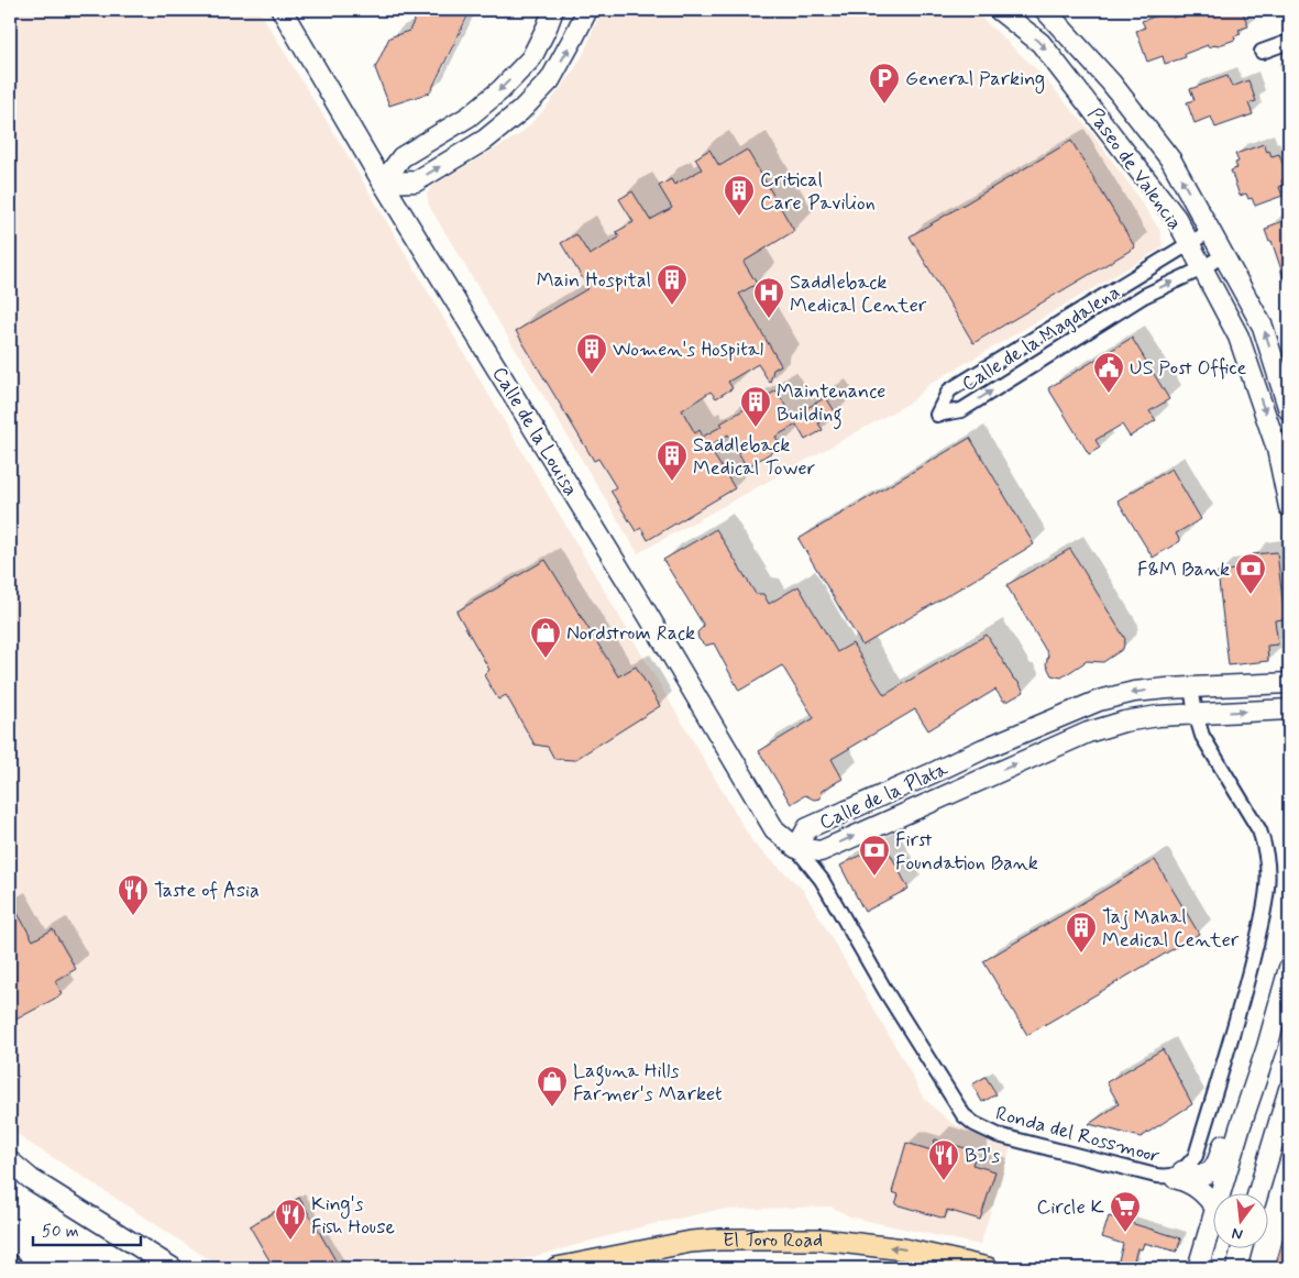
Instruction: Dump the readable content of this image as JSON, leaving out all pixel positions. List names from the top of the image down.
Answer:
{
  "streets": {
    "main road": ["El Toro Road"],
    "street": [
      "Paseo de Valencia",
      "Calle de la Magdalena",
      "Calle de la Louisa",
      "Calle de la Plata",
      "Ronda del Rossmoor"
    ]
  },
  "crossings": [
    ["Paseo de Valencia", "Calle de la Magdalena"],
    ["Calle de la Louisa", "Calle de la Plata"],
    ["Calle de la Louisa", "Ronda del Rossmoor"],
    ["Calle de la Plata", "Ronda del Rossmoor"]
  ],
  "one_way": ["El Toro Road"],
  "places": {
    "parking": ["General Parking"],
    "building": [
      "Critical Care Pavilion",
      "Main Hospital",
      "Women's Hospital",
      "Maintenance Building",
      "Saddleback Medical Tower",
      "Taj Mahal Medical Center"
    ],
    "hospital": ["Saddleback Medical Center"],
    "public building": ["US Post Office"],
    "bank": ["F&M Bank", "First Foundation Bank"],
    "shop": ["Nordstrom Rack", "Laguna Hills Farmer's Market"],
    "restaurant": ["Taste of Asia", "BJ's", "King's Fish House"],
    "supermarket": ["Circle K"]
  },
  "scale_bar": "50 m",
  "north": "bottom"
}
